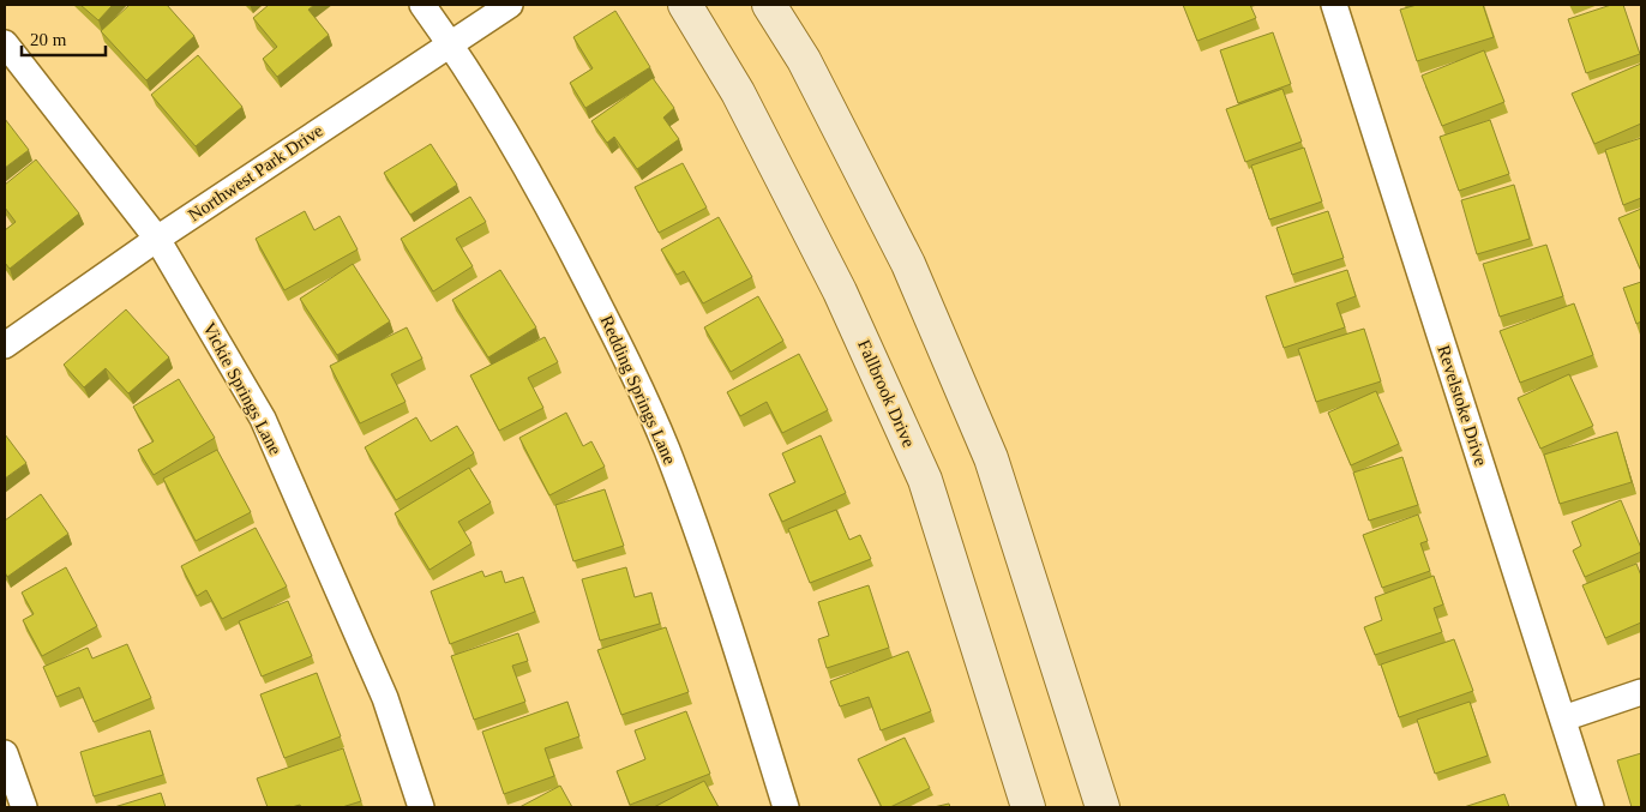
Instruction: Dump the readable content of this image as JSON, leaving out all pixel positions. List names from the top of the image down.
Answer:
{
  "streets": {
    "main road": ["Fallbrook Drive"],
    "street": [
      "Northwest Park Drive",
      "Vickie Springs Lane",
      "Redding Springs Lane",
      "Revelstoke Drive"
    ]
  },
  "crossings": [
    ["Northwest Park Drive", "Vickie Springs Lane"],
    ["Northwest Park Drive", "Redding Springs Lane"]
  ],
  "scale_bar": "20 m"
}
